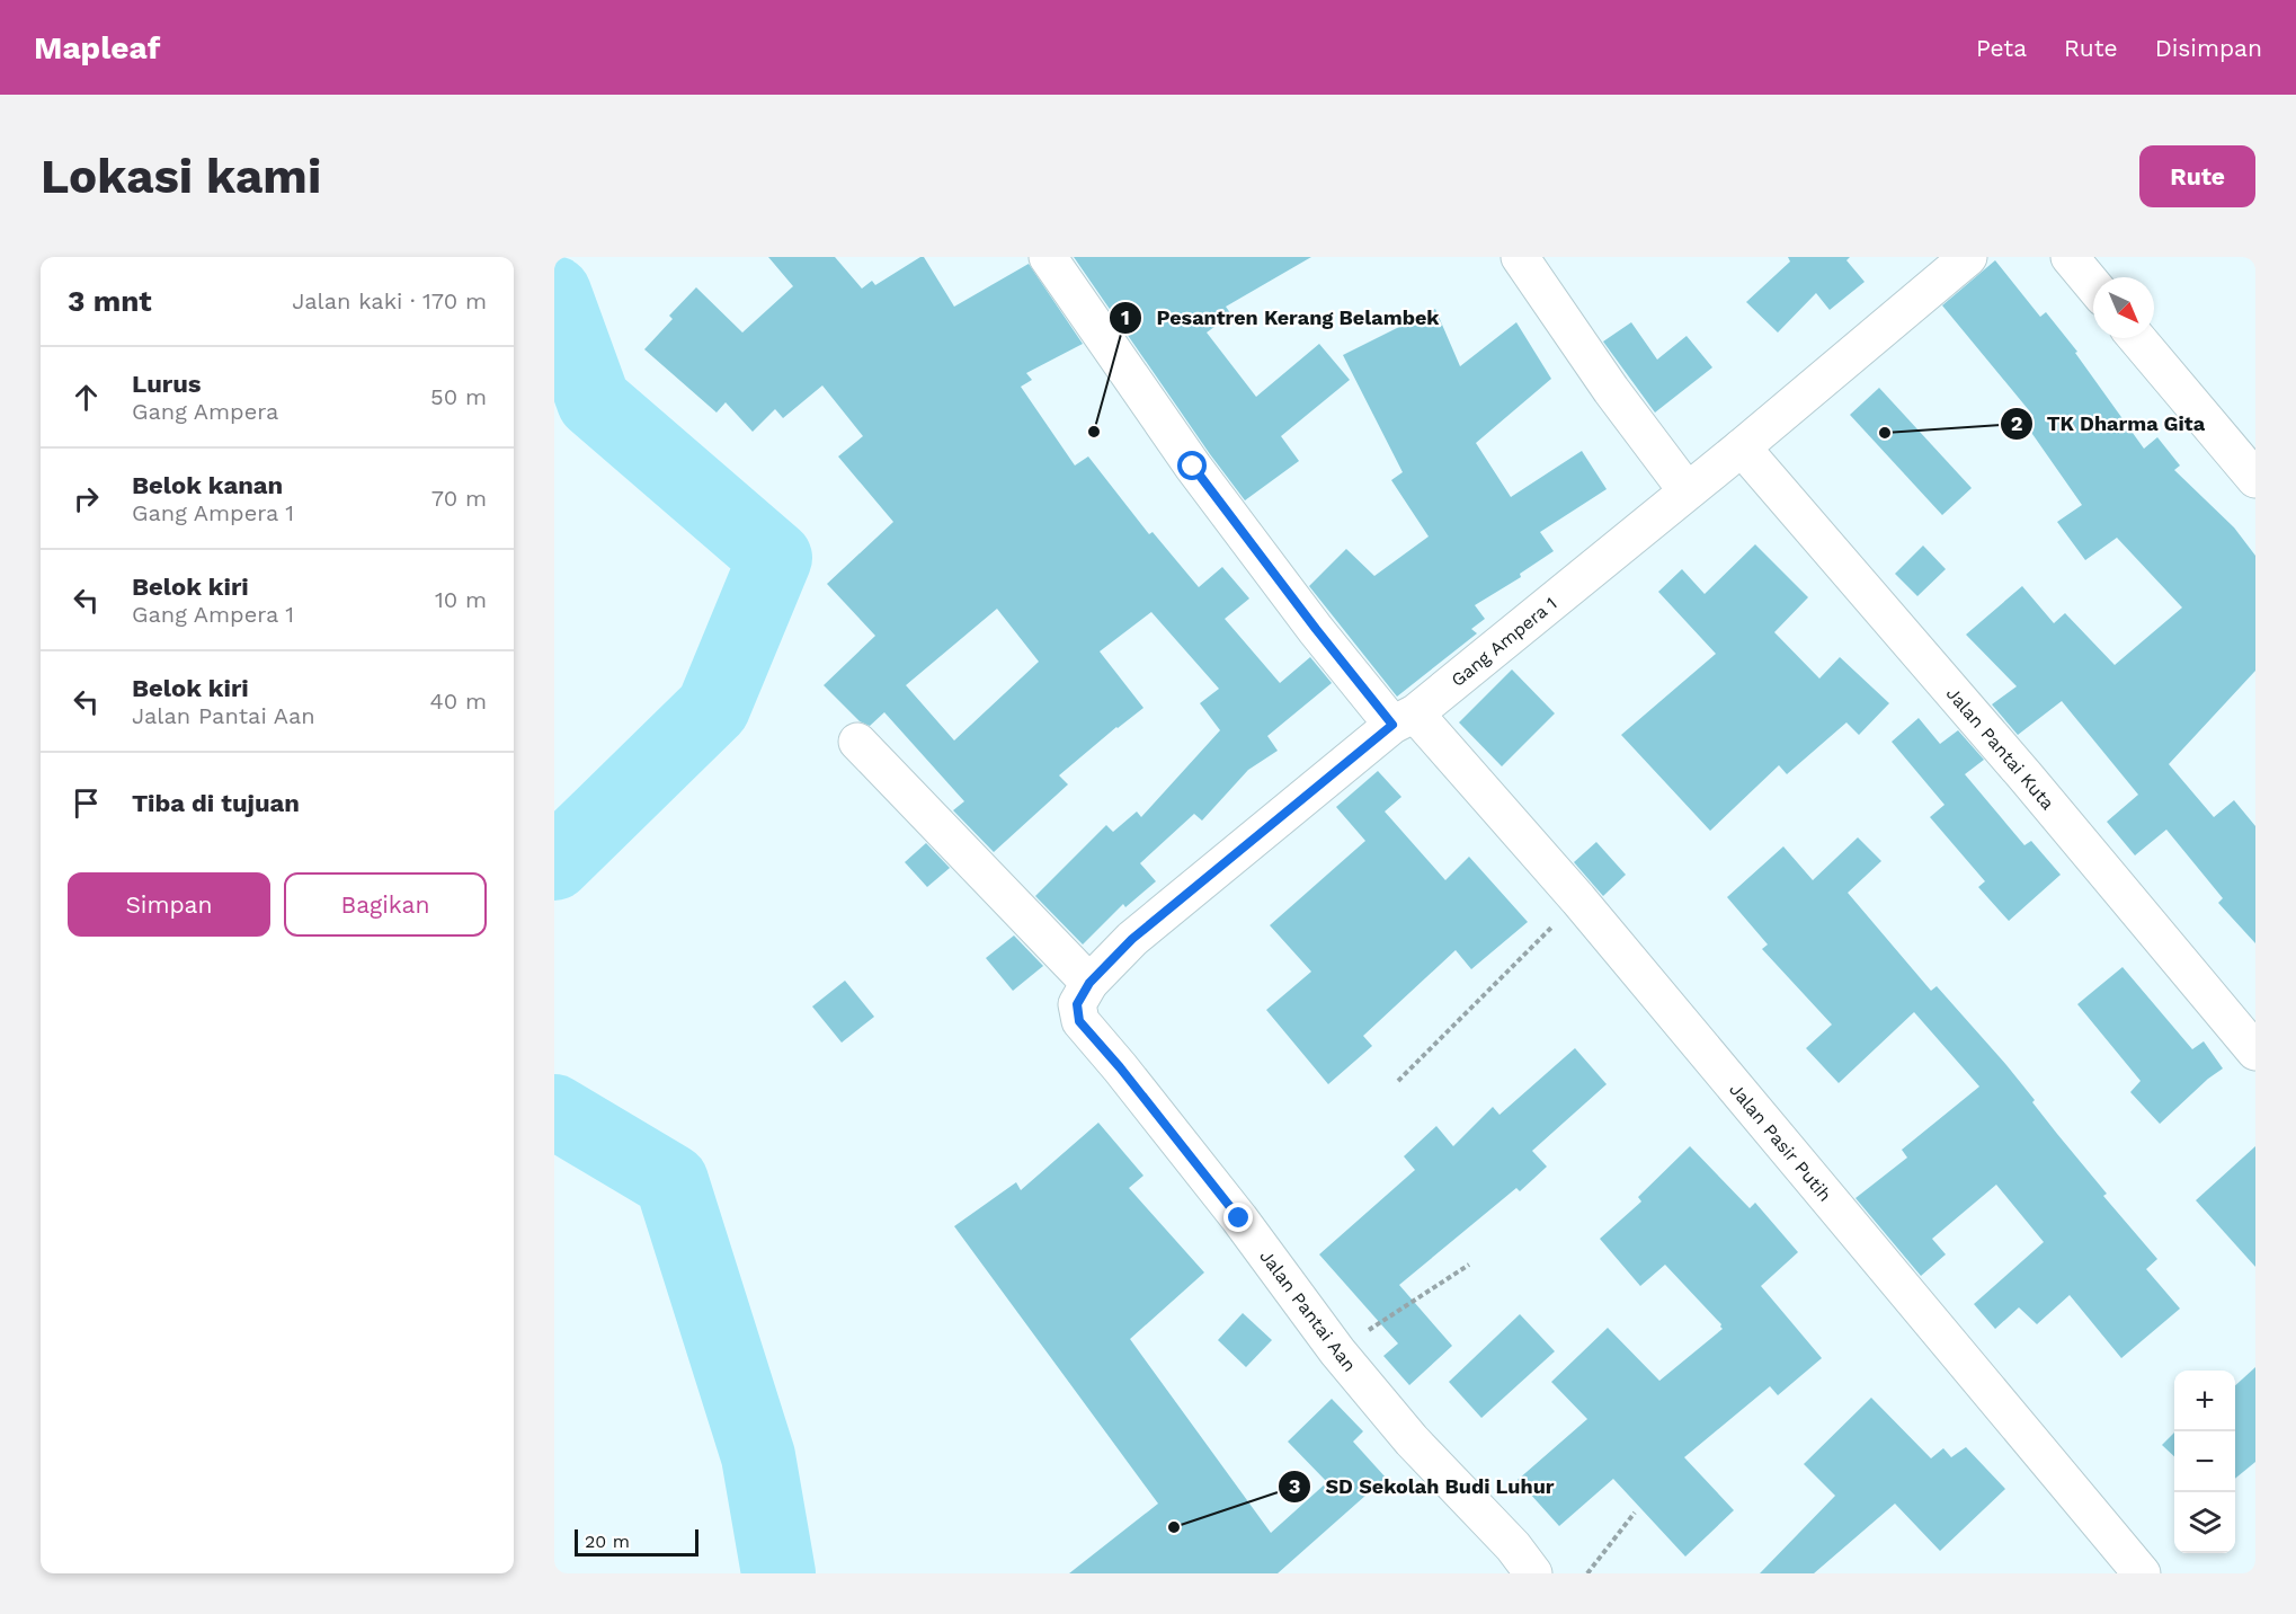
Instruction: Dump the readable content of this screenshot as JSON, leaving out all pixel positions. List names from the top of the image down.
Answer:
{
  "streets": {
    "street": [
      "Gang Ampera 1",
      "Jalan Pantai Kuta",
      "Jalan Pasir Putih",
      "Jalan Pantai Aan"
    ]
  },
  "crossings": [
    ["Gang Ampera 1", "Jalan Pantai Kuta"],
    ["Gang Ampera 1", "Jalan Pasir Putih"],
    ["Gang Ampera 1", "Jalan Pantai Aan"]
  ],
  "places": ["Pesantren Kerang Belambek", "TK Dharma Gita", "SD Sekolah Budi Luhur"],
  "scale_bar": "20 m",
  "north": "bottom right",
  "page": {
    "header": "Mapleaf",
    "nav": ["Peta", "Rute", "Disimpan"],
    "buttons": [
      "Rute",
      ["Simpan", "Bagikan"]
    ],
    "title": "Lokasi kami",
    "heading": ["3 mnt", "Jalan kaki · 170 m"],
    "list": [
      ["Lurus", "Gang Ampera", "50 m"],
      ["Belok kanan", "Gang Ampera 1", "70 m"],
      ["Belok kiri", "Gang Ampera 1", "10 m"],
      ["Belok kiri", "Jalan Pantai Aan", "40 m"],
      "Tiba di tujuan"
    ],
    "map_buttons": ["+", "−"],
    "scale": "20 m"
  }
}
